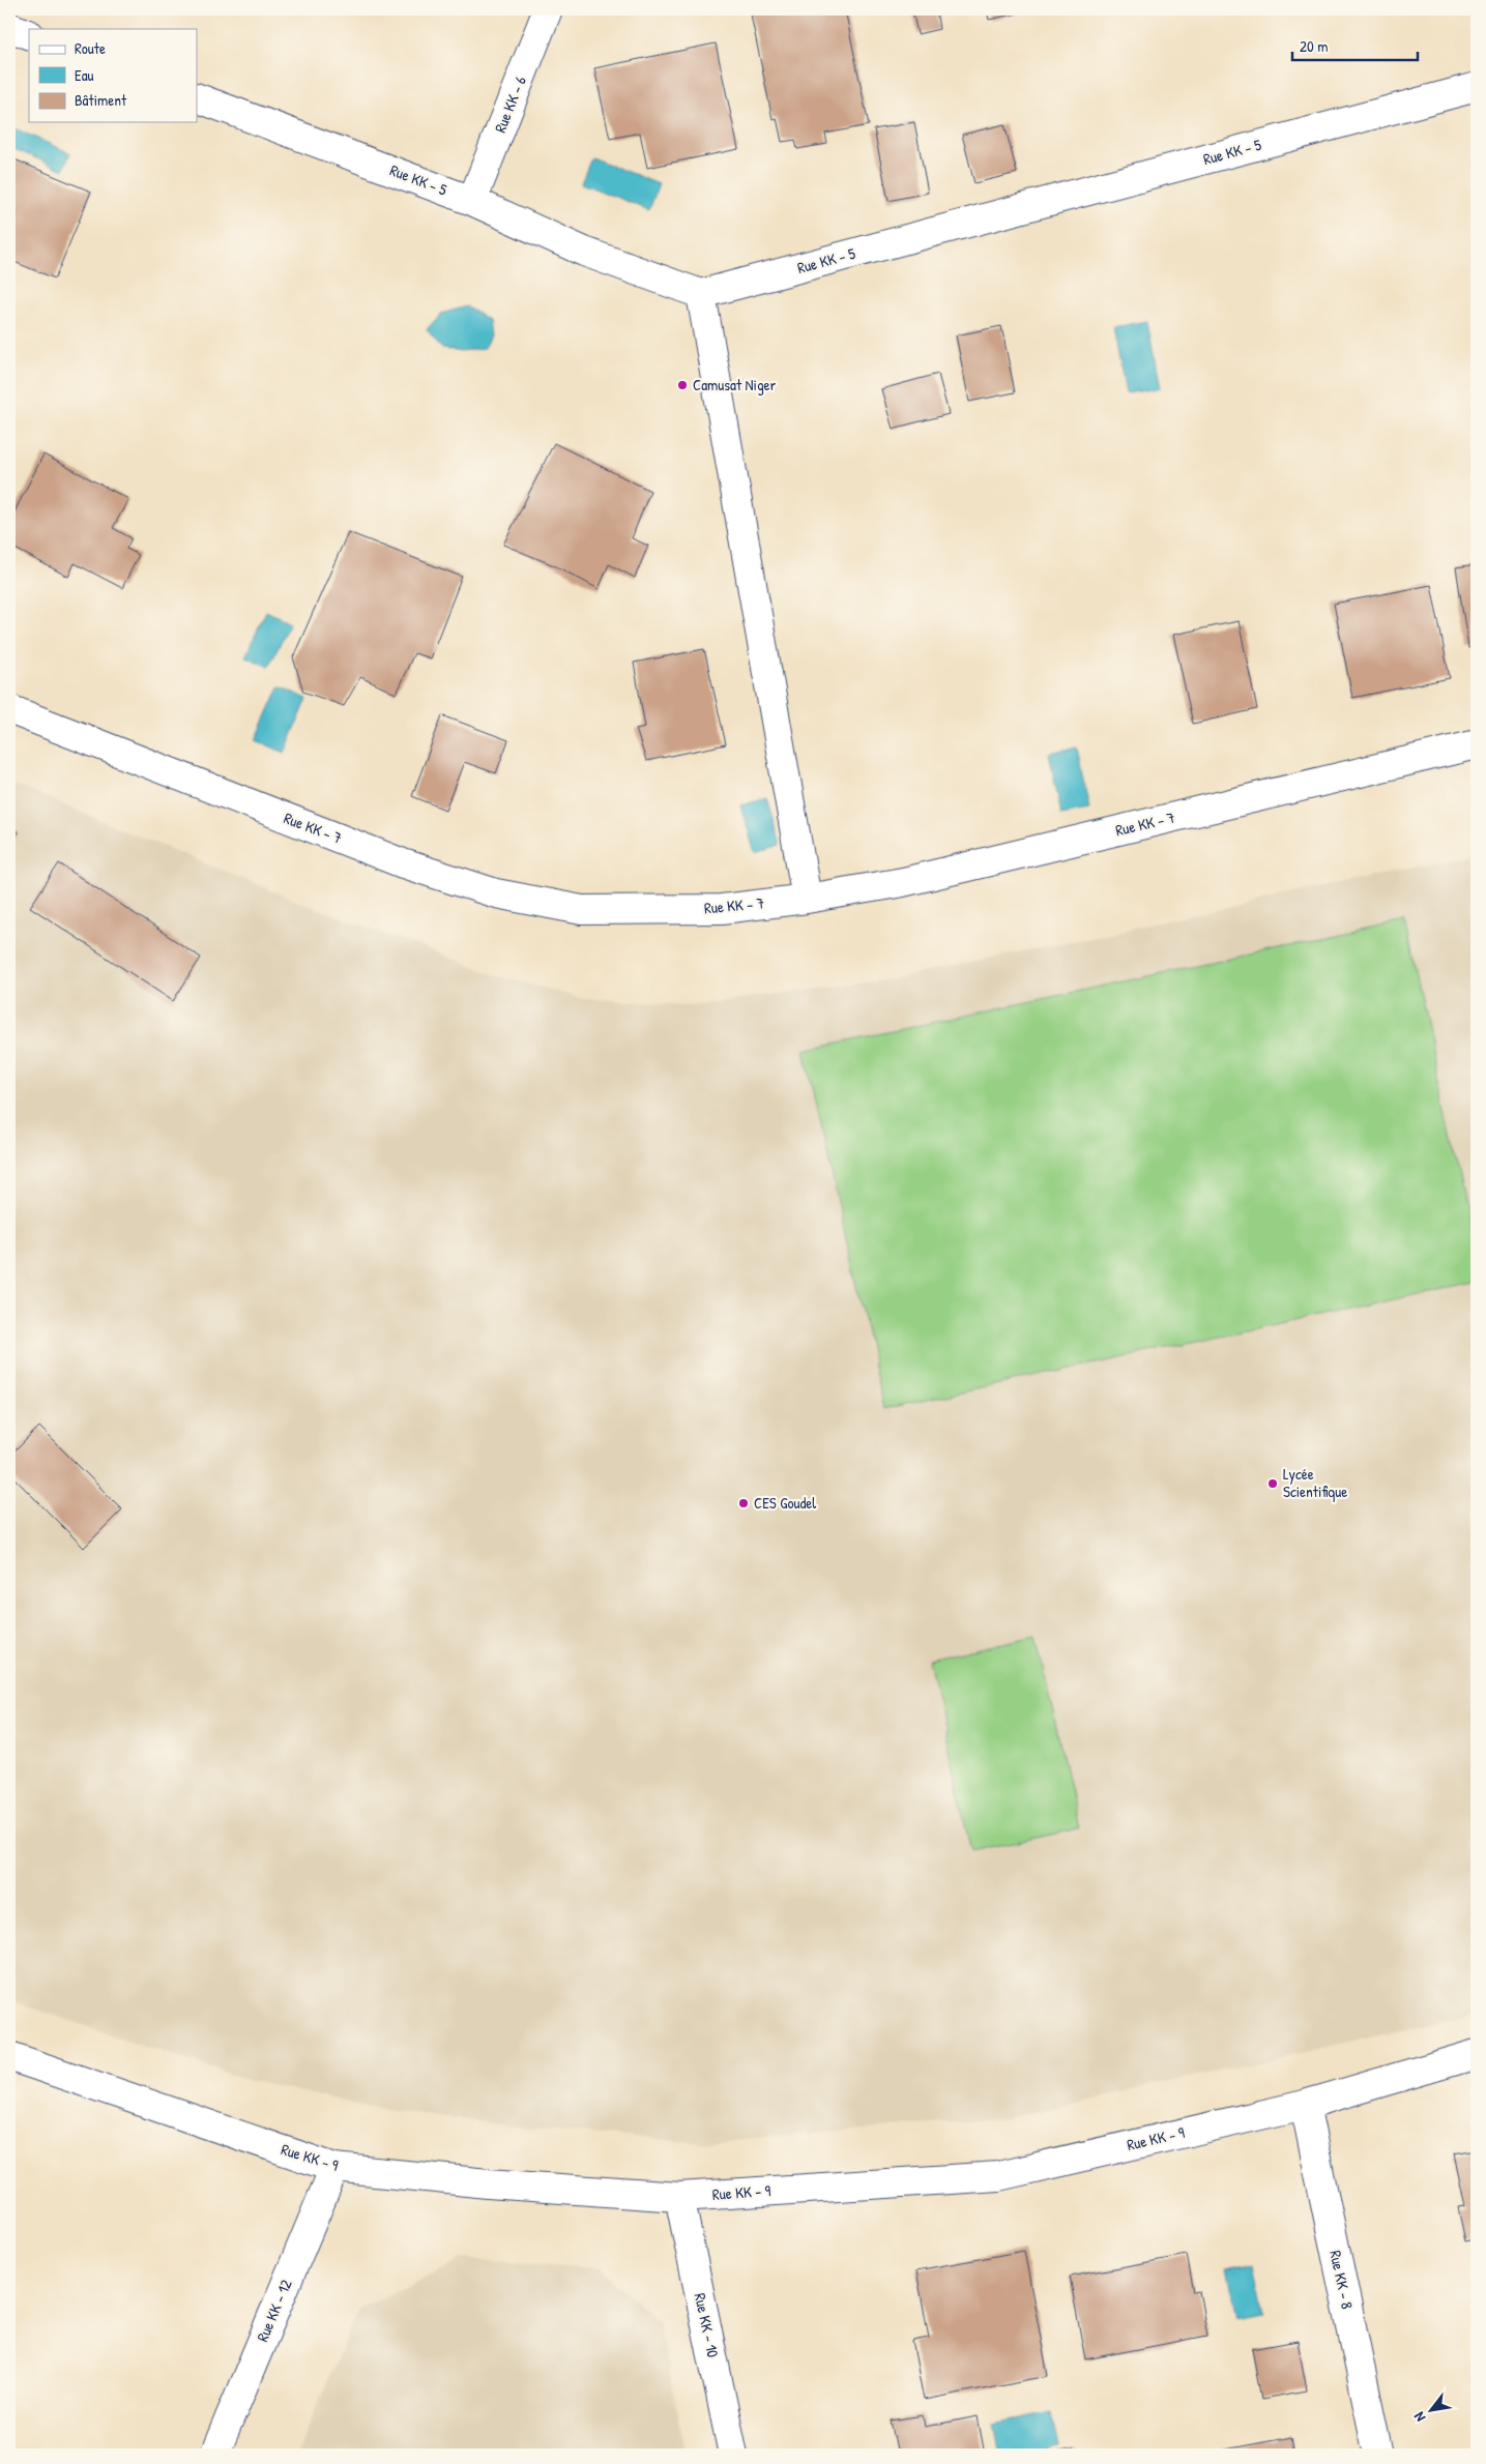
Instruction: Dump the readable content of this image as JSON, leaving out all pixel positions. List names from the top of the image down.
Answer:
{
  "streets": {
    "street": [
      "Rue KK - 6",
      "Rue KK - 5",
      "Rue KK - 7",
      "Rue KK - 9",
      "Rue KK - 8",
      "Rue KK - 12",
      "Rue KK - 10"
    ]
  },
  "crossings": [
    ["Rue KK - 6", "Rue KK - 5"],
    ["Rue KK - 9", "Rue KK - 8"],
    ["Rue KK - 9", "Rue KK - 12"],
    ["Rue KK - 9", "Rue KK - 10"]
  ],
  "places": ["Camusat Niger", "Lycée Scientifique", "CES Goudel"],
  "legend": ["Route", "Eau", "Bâtiment"],
  "scale_bar": "20 m",
  "north": "bottom left"
}
